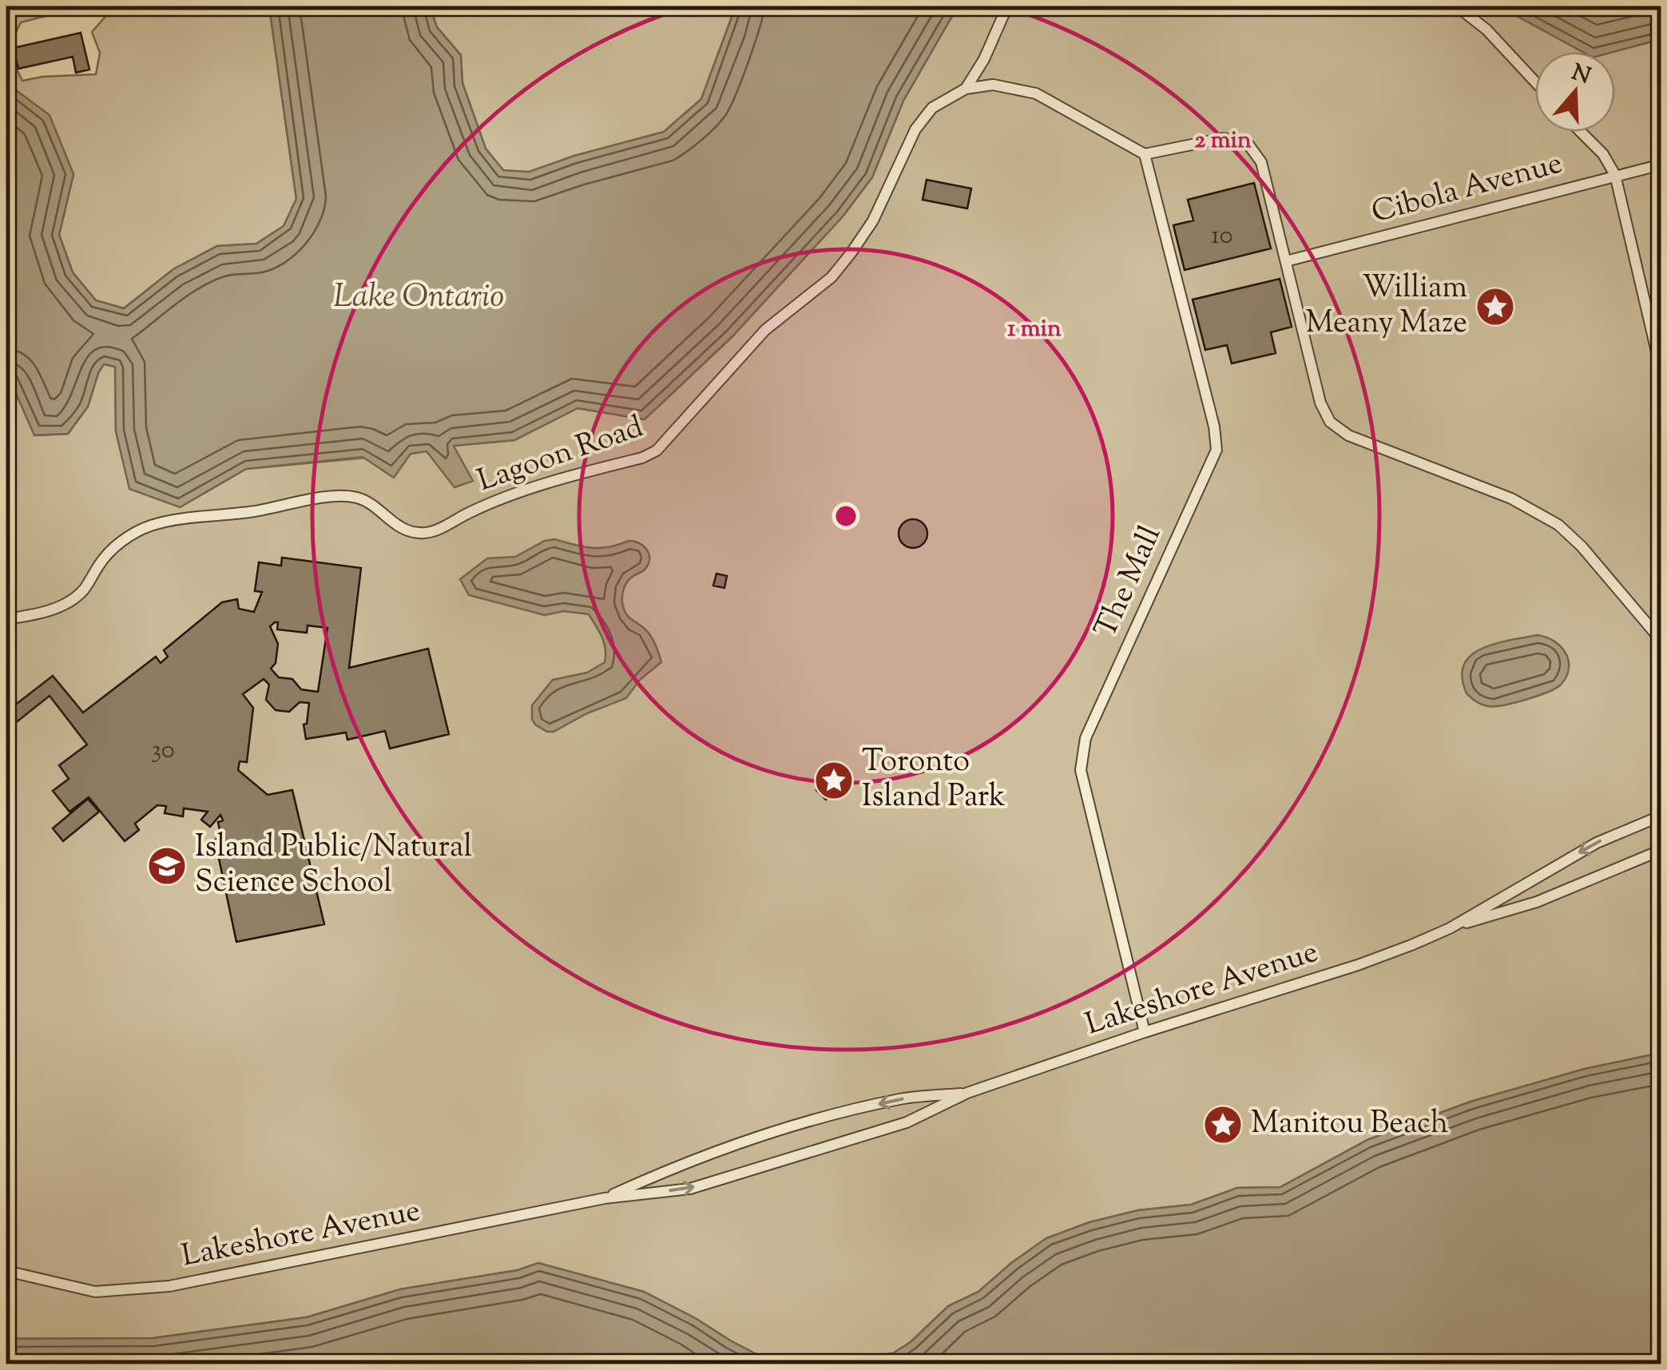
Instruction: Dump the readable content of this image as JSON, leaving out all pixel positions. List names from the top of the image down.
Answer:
{
  "streets": {
    "lane": [
      "Cibola Avenue",
      "Lagoon Road",
      "The Mall",
      "Lakeshore Avenue"
    ]
  },
  "crossings": [
    ["The Mall", "Lakeshore Avenue"]
  ],
  "water": ["Lake Ontario"],
  "places": {
    "place": ["William Meany Maze", "Toronto Island Park", "Manitou Beach"],
    "school or university": ["Island Public/Natural Science School"]
  },
  "house_numbers": ["10", "30"],
  "north": "top",
  "rings": ["2 min", "1 min"]
}
